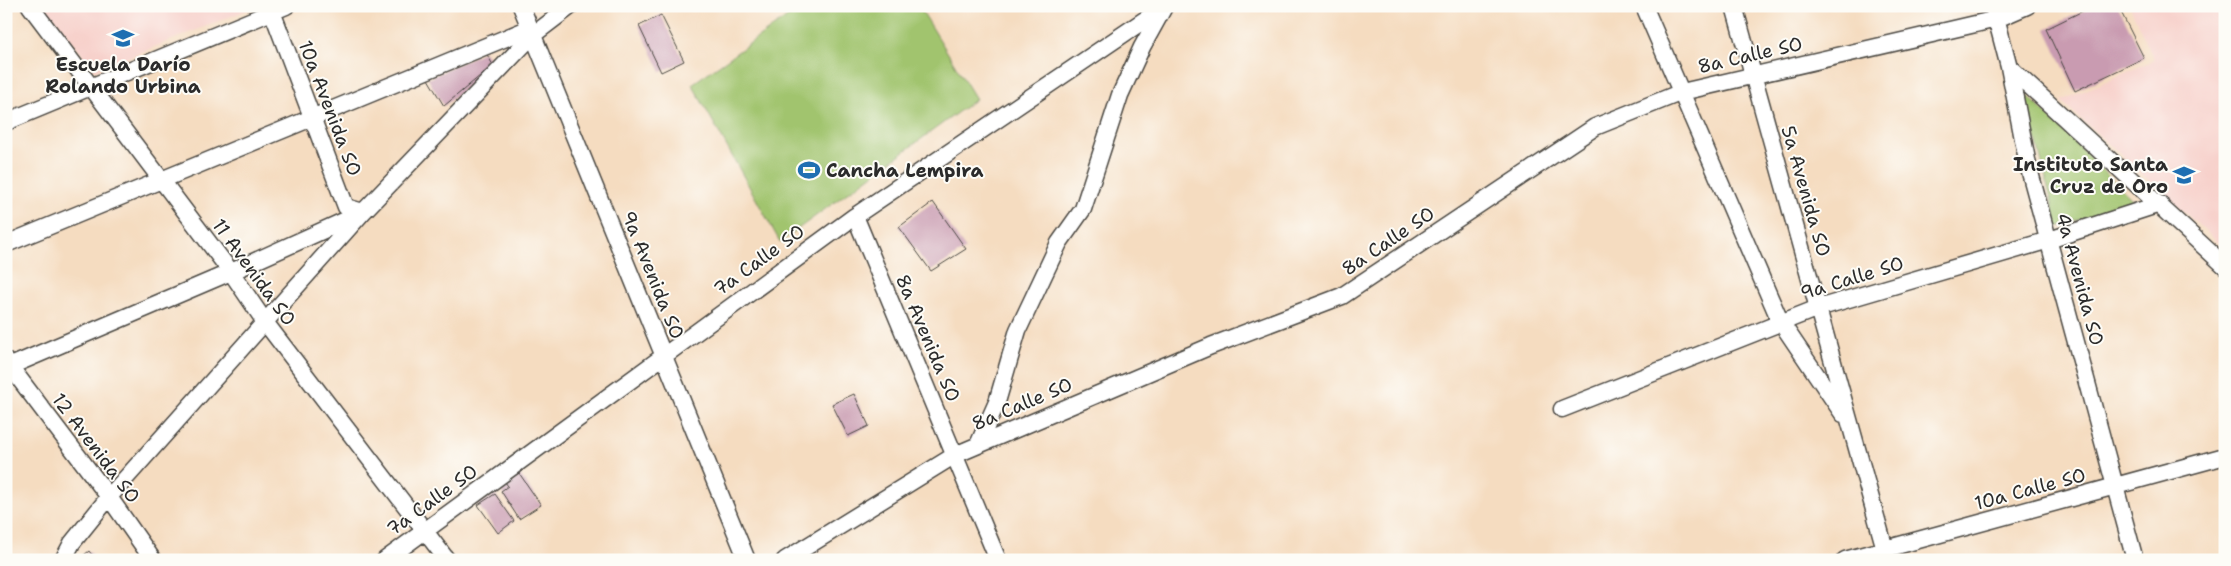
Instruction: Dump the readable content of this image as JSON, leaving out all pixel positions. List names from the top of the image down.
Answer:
{
  "streets": {
    "street": [
      "8a Calle SO",
      "10a Avenida SO",
      "5a Avenida SO",
      "7a Calle SO",
      "11 Avenida SO",
      "9a Avenida SO",
      "9a Calle SO",
      "4a Avenida SO",
      "8a Avenida SO",
      "12 Avenida SO",
      "10a Calle SO"
    ]
  },
  "crossings": [
    ["8a Calle SO", "5a Avenida SO"],
    ["8a Calle SO", "4a Avenida SO"],
    ["8a Calle SO", "8a Avenida SO"],
    ["5a Avenida SO", "9a Calle SO"],
    ["5a Avenida SO", "10a Calle SO"],
    ["7a Calle SO", "11 Avenida SO"],
    ["7a Calle SO", "9a Avenida SO"],
    ["7a Calle SO", "8a Avenida SO"],
    ["9a Calle SO", "4a Avenida SO"],
    ["4a Avenida SO", "10a Calle SO"]
  ],
  "places": {
    "school or university": ["Escuela Darío Rolando Urbina", "Instituto Santa Cruz de Oro"],
    "sports": ["Cancha Lempira"]
  }
}
